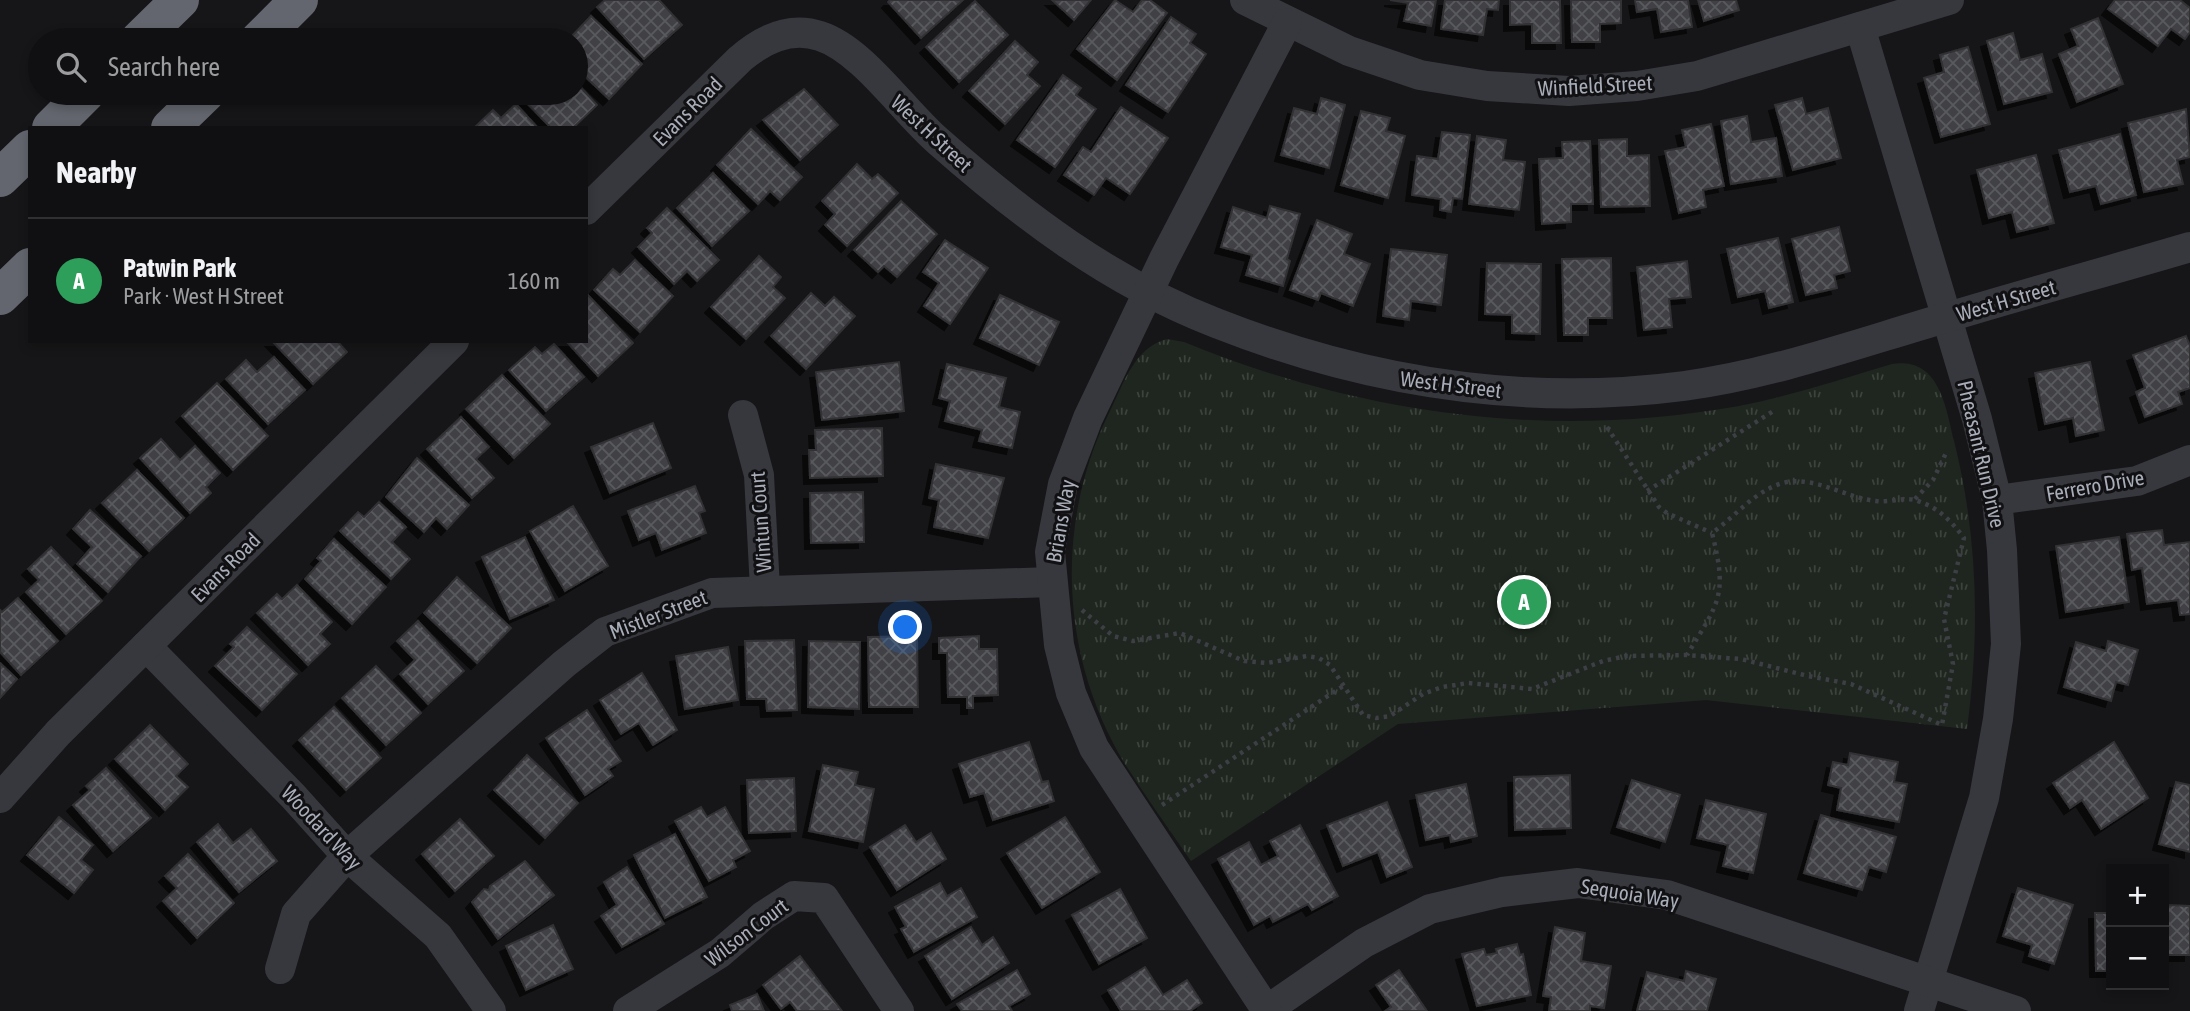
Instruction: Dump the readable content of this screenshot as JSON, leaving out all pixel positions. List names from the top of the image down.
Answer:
{
  "streets": {
    "street": [
      "Winfield Street",
      "Evans Road",
      "West H Street",
      "Pheasant Run Drive",
      "Ferrero Drive",
      "Brians Way",
      "Wintun Court",
      "Mistler Street",
      "Woodard Way",
      "Sequoia Way",
      "Wilson Court"
    ]
  },
  "crossings": [
    ["Winfield Street", "Pheasant Run Drive"],
    ["Winfield Street", "Brians Way"],
    ["Evans Road", "West H Street"],
    ["Evans Road", "Woodard Way"],
    ["West H Street", "Pheasant Run Drive"],
    ["West H Street", "Brians Way"],
    ["Pheasant Run Drive", "Ferrero Drive"],
    ["Pheasant Run Drive", "Sequoia Way"],
    ["Brians Way", "Mistler Street"],
    ["Brians Way", "Sequoia Way"],
    ["Wintun Court", "Mistler Street"],
    ["Mistler Street", "Woodard Way"]
  ],
  "page": {
    "search": "Search here",
    "heading": "Nearby",
    "list": [
      {
        "mark": "A",
        "name": "Patwin Park",
        "note": "Park · West H Street",
        "value": "160 m"
      }
    ],
    "pins": "A",
    "map_buttons": ["+", "−"]
  }
}
